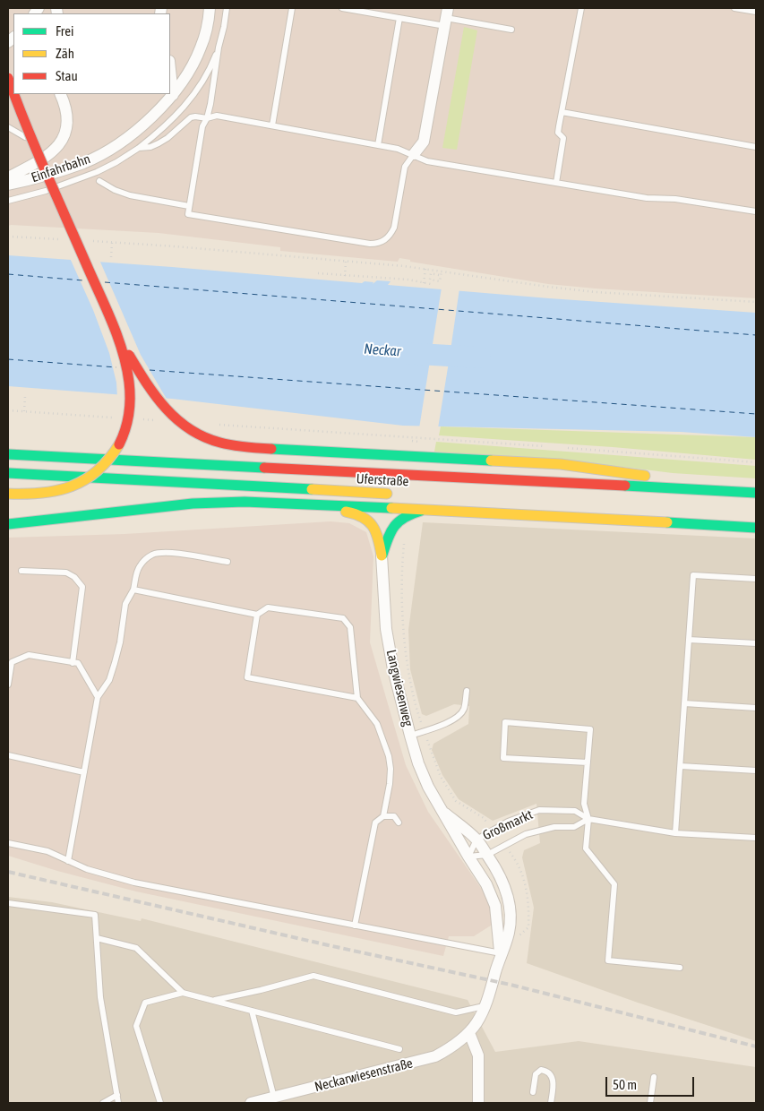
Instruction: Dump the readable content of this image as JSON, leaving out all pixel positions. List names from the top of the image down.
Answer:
{
  "streets": {
    "highway": ["Uferstraße"],
    "street": ["Einfahrbahn", "Langwiesenweg", "Neckarwiesenstraße"],
    "lane": ["Großmarkt"]
  },
  "crossings": [
    ["Langwiesenweg", "Großmarkt"],
    ["Langwiesenweg", "Neckarwiesenstraße"]
  ],
  "water": ["Neckar"],
  "legend": ["Frei", "Zäh", "Stau"],
  "scale_bar": "50 m"
}
